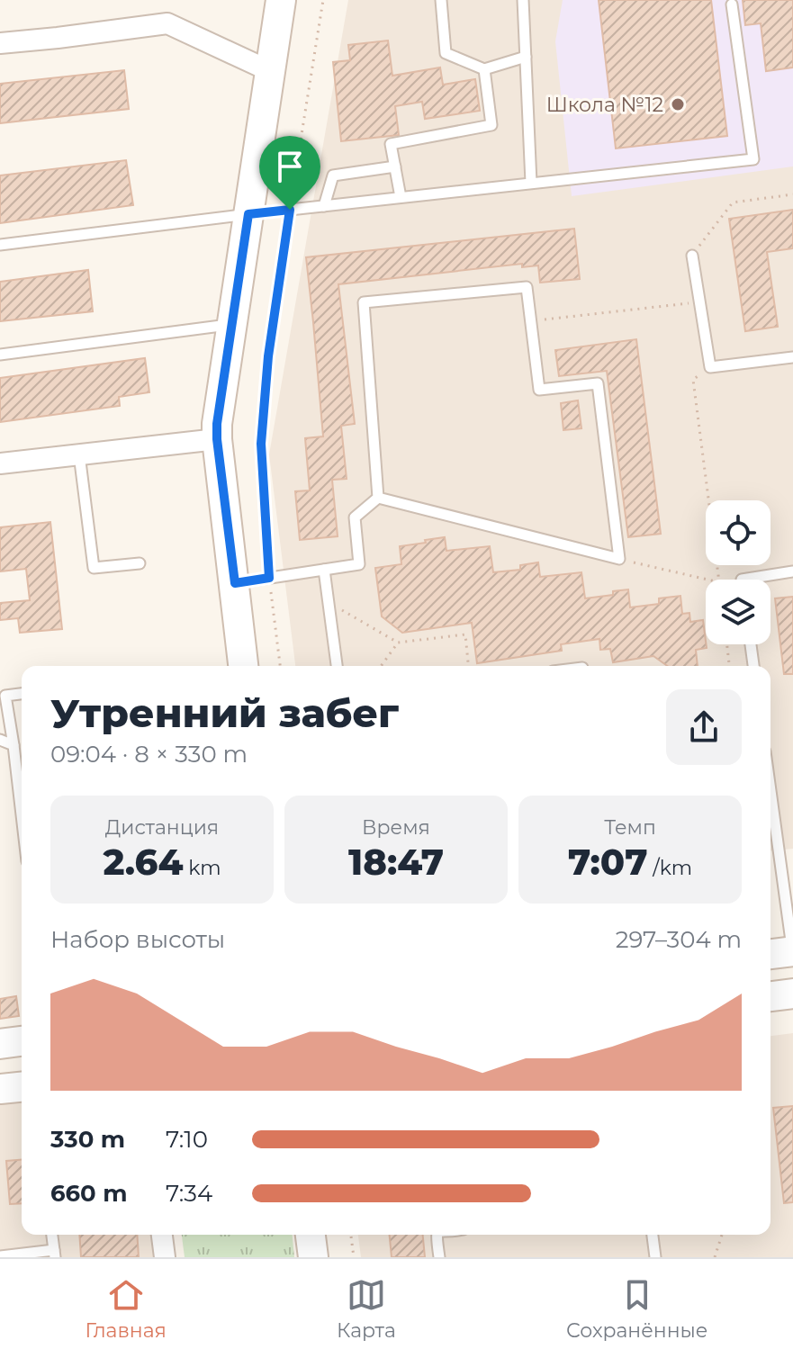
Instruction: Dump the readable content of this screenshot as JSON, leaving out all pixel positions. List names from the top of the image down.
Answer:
{
  "places": ["Школа №12"],
  "page": {
    "heading": ["Утренний забег", "09:04 · 8 × 330 m"],
    "stats": [
      ["Дистанция", "2.64 km"],
      ["Время", "18:47"],
      ["Темп", "7:07 /km"]
    ],
    "chart": ["Набор высоты", "297–304 m"],
    "list": [
      {
        "name": "330 m",
        "note": "7:10"
      },
      {
        "name": "660 m",
        "note": "7:34"
      }
    ],
    "tabs": ["Главная", "Карта", "Сохранённые"]
  }
}
